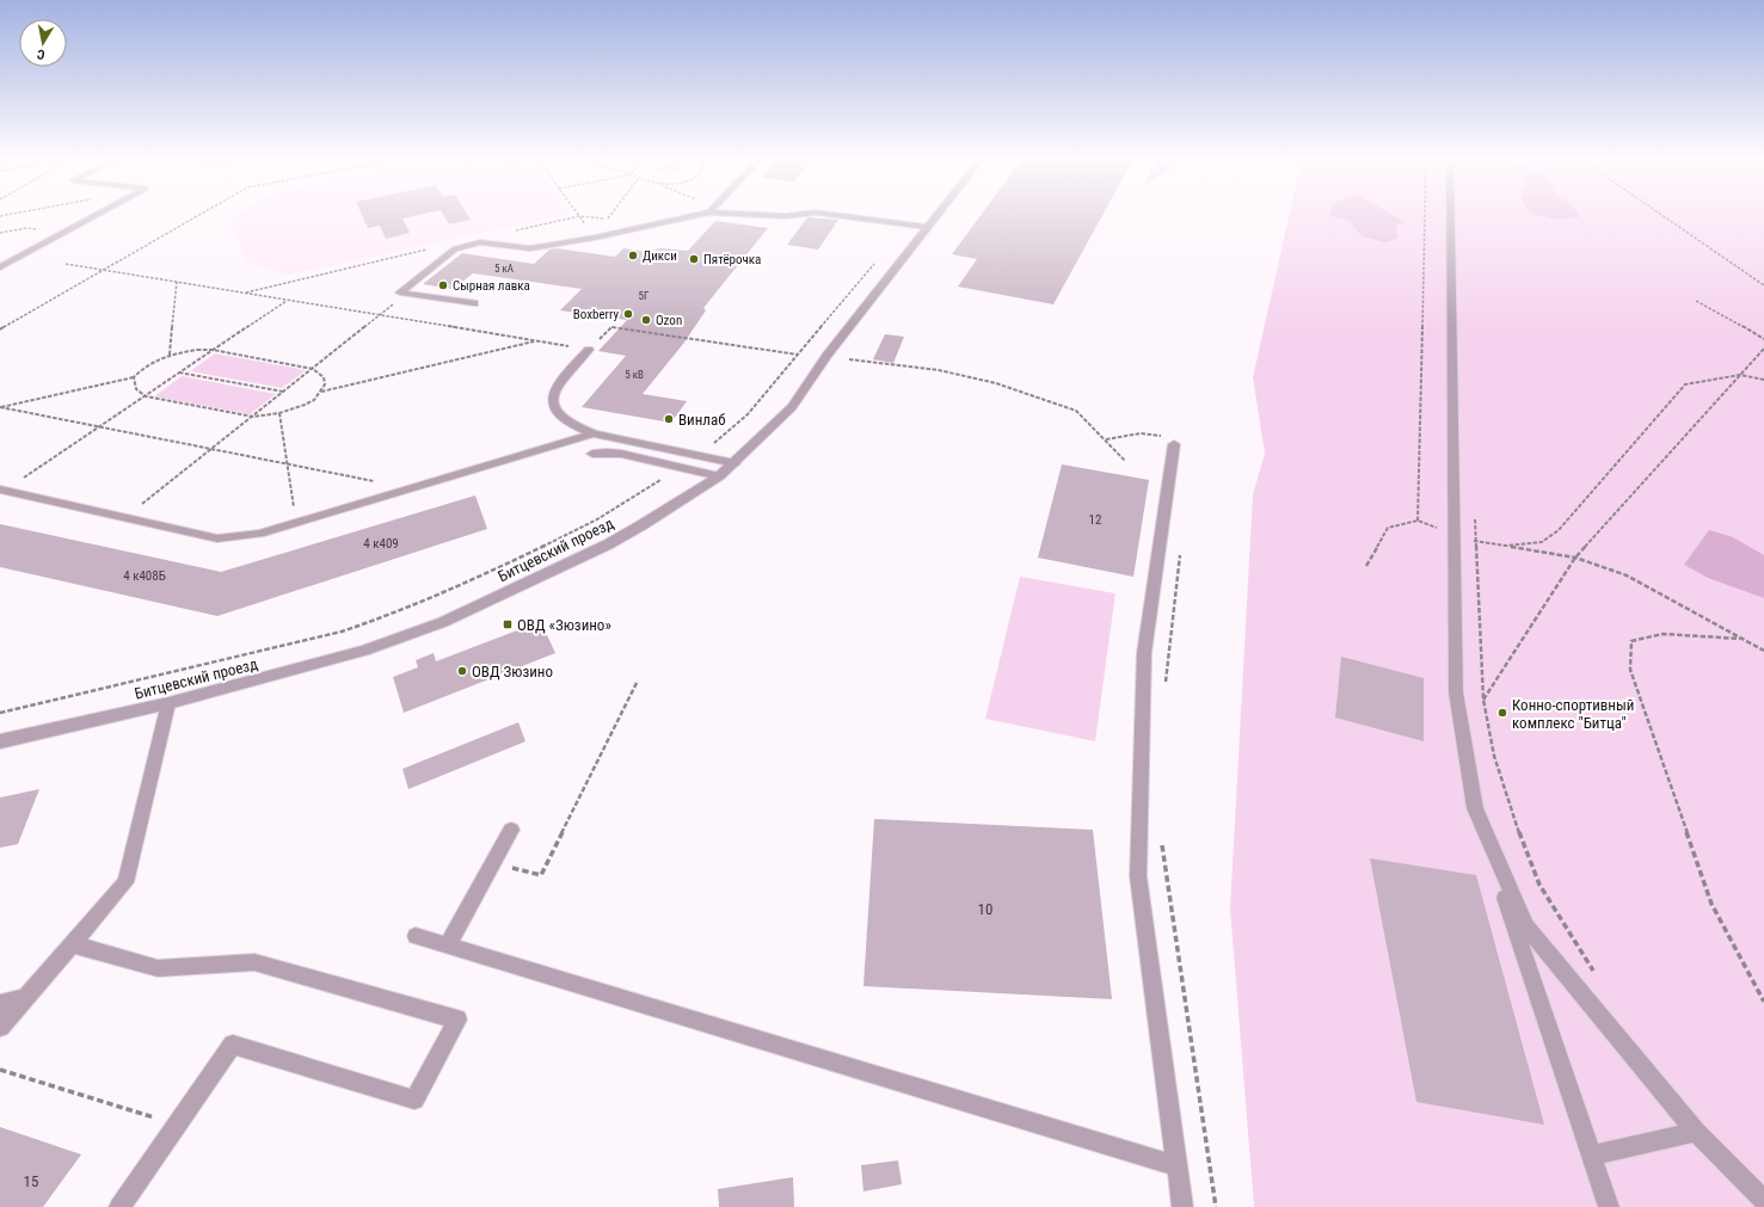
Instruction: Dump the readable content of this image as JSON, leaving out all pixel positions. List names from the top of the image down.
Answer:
{
  "streets": {
    "street": ["Битцевский проезд"]
  },
  "places": {
    "other": [
      "Дикси",
      "Пятёрочка",
      "Сырная лавка",
      "Boxberry",
      "Ozon",
      "Винлаб",
      "ОВД Зюзино",
      "Конно-спортивный комплекс \"Битца\""
    ],
    "transit": ["ОВД «Зюзино»"]
  },
  "house_numbers": [
    "5 кА",
    "5Г",
    "5 кВ",
    "12",
    "4 к409",
    "4 к408Б",
    "10",
    "15"
  ],
  "north": "bottom"
}
